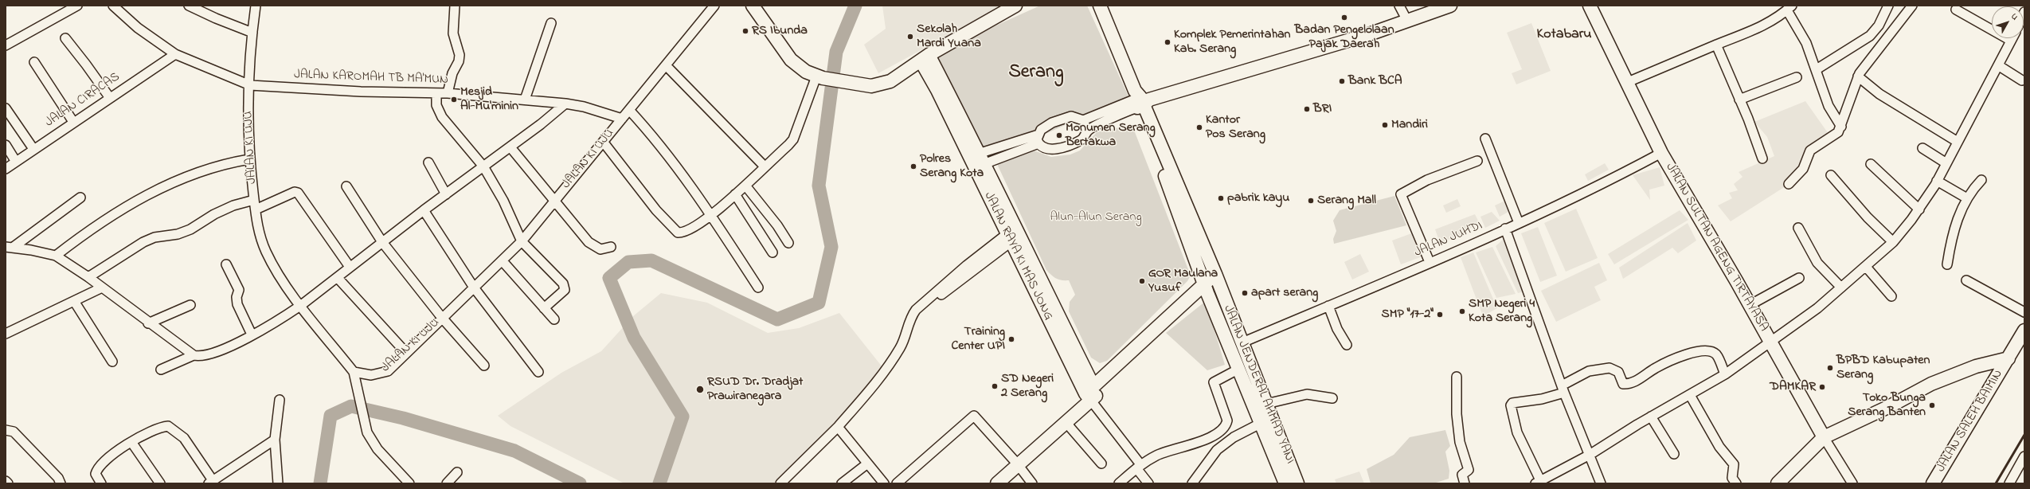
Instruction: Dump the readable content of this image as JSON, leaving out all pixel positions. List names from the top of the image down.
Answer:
{
  "streets": {
    "main road": [
      "JALAN SULTAN AGENG TIRTAYASA",
      "JALAN RAYA KI MAS JONG",
      "JALAN JENDERAL AHMAD YANI",
      "JALAN SALEH BAIMIN"
    ],
    "street": [
      "JALAN KAROMAH TB MA'MUN",
      "JALAN CIRACAS",
      "JALAN KI UJU",
      "JALAN JUHDI"
    ]
  },
  "crossings": [
    ["JALAN KAROMAH TB MA'MUN", "JALAN CIRACAS"],
    ["JALAN KAROMAH TB MA'MUN", "JALAN KI UJU"],
    ["JALAN JUHDI", "JALAN SULTAN AGENG TIRTAYASA"],
    ["JALAN JUHDI", "JALAN JENDERAL AHMAD YANI"]
  ],
  "districts": ["Kotabaru", "Serang"],
  "parks": ["Alun-Alun Serang"],
  "places": [
    "Badan Pengelolaan Pajak Daerah",
    "RS Ibunda",
    "Sekolah Mardi Yuana",
    "Komplek Pemerintahan Kab. Serang",
    "Bank BCA",
    "Mesjid Al-Mu'minin",
    "BRI",
    "Mandiri",
    "Kantor Pos Serang",
    "Monumen Serang Bertakwa",
    "Polres Serang Kota",
    "pabrik kayu",
    "Serang Mall",
    "GOR Maulana Yusuf",
    "apart serang",
    "SMP Negeri 4 Kota Serang",
    "SMP \"17-2\"",
    "Training Center UPI",
    "BPBD Kabupaten Serang",
    "SD Negeri 2 Serang",
    "DAMKAR",
    "RSUD Dr. Dradjat Prawiranegara",
    "Toko Bunga Serang Banten"
  ],
  "north": "top right"
}
